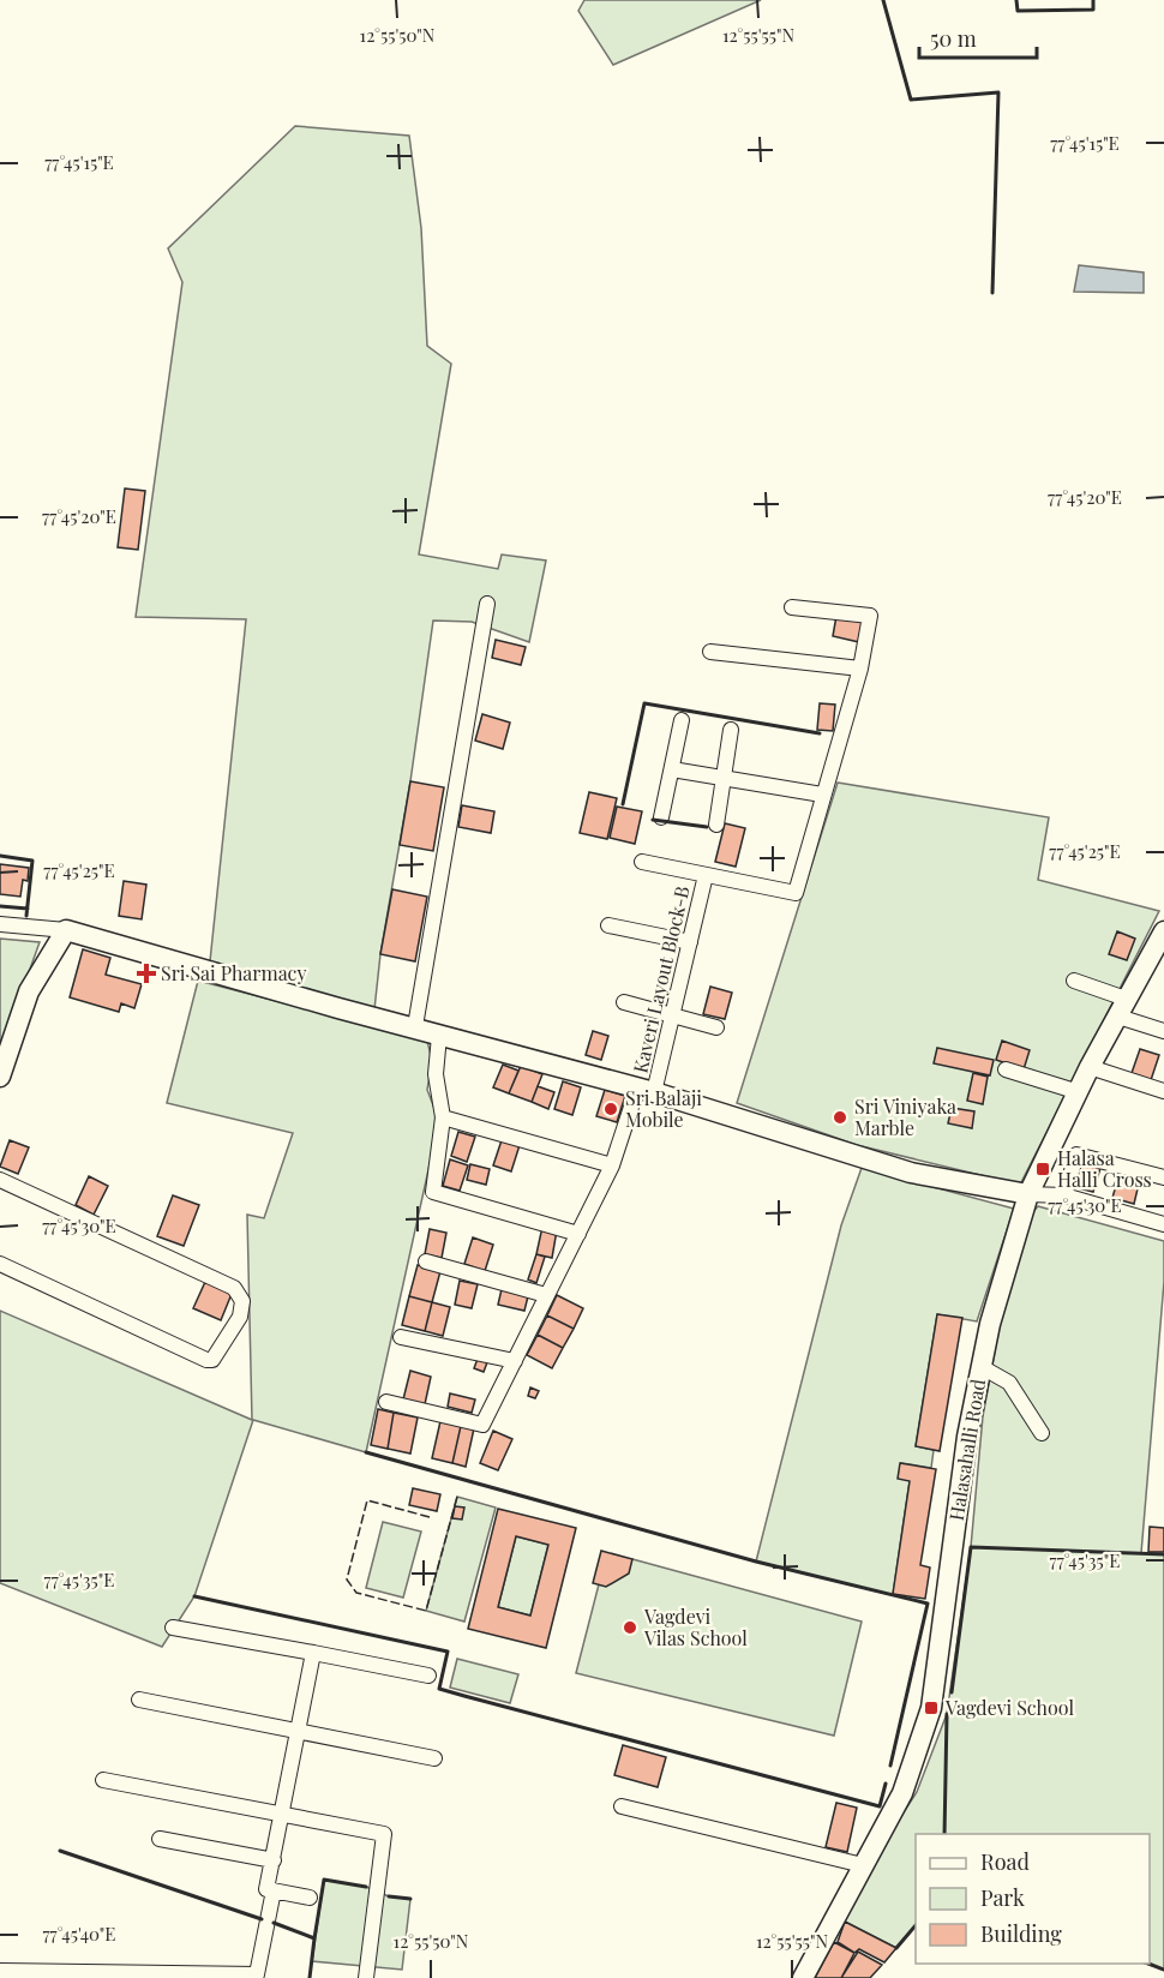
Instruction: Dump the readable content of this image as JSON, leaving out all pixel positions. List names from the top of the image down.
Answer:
{
  "streets": {
    "street": ["Kaveri Layout Block-B", "Halasahalli Road"]
  },
  "places": {
    "health": ["Sri Sai Pharmacy"],
    "other": ["Sri Balaji Mobile", "Sri Viniyaka Marble", "Vagdevi Vilas School"],
    "transit": ["Halasa Halli Cross", "Vagdevi School"]
  },
  "legend": ["Road", "Park", "Building"],
  "scale_bar": "50 m",
  "coordinates": [
    "12°55'50\"N",
    "12°55'55\"N",
    "77°45'15\"E",
    "77°45'20\"E",
    "77°45'25\"E",
    "77°45'30\"E",
    "77°45'35\"E",
    "77°45'40\"E"
  ]
}
